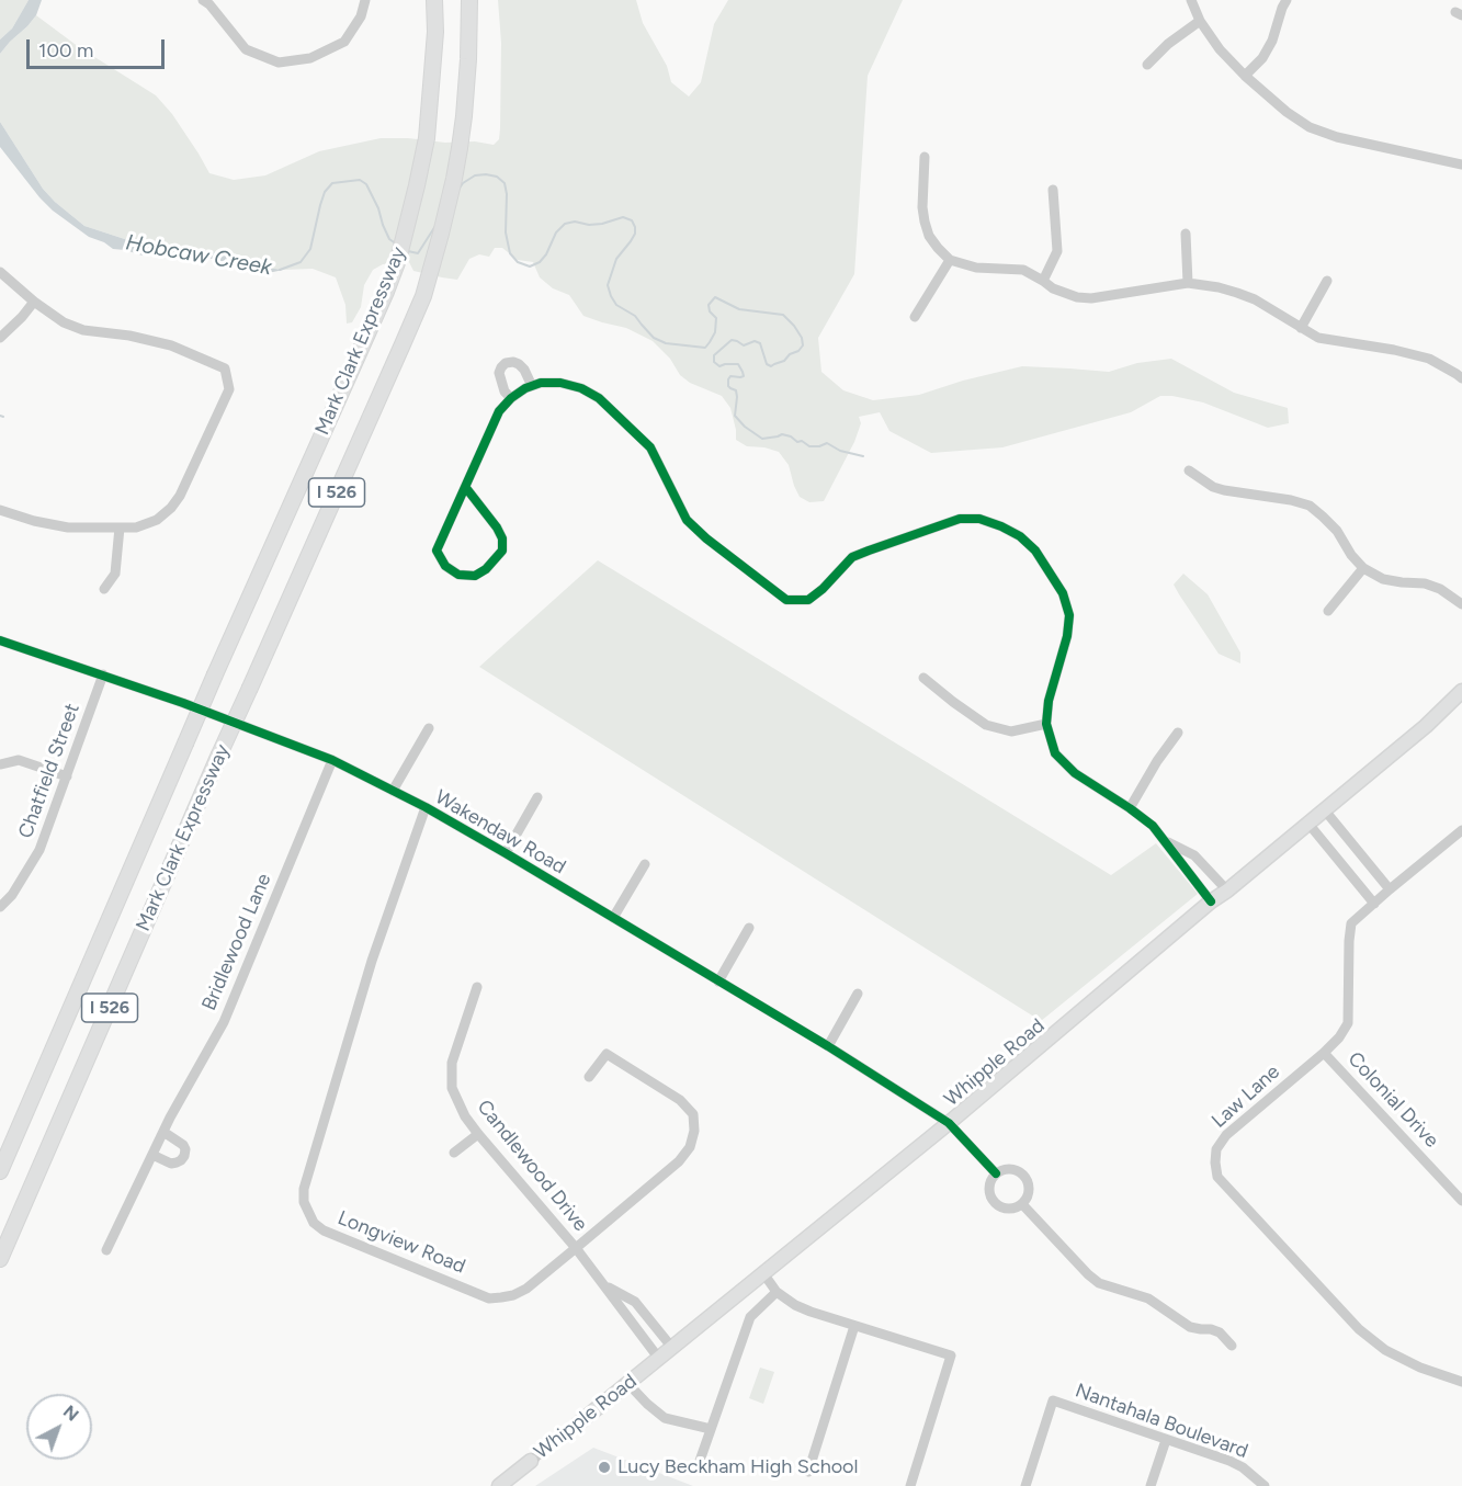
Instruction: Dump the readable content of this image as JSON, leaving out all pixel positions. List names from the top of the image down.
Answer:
{
  "streets": {
    "highway": ["Mark Clark Expressway", "I 526"],
    "main road": ["Whipple Road"],
    "street": [
      "Chatfield Street",
      "Wakendaw Road",
      "Bridlewood Lane",
      "Law Lane",
      "Colonial Drive",
      "Candlewood Drive",
      "Longview Road",
      "Nantahala Boulevard"
    ]
  },
  "crossings": [
    ["Chatfield Street", "Wakendaw Road"],
    ["Wakendaw Road", "Bridlewood Lane"],
    ["Wakendaw Road", "Whipple Road"],
    ["Wakendaw Road", "Longview Road"],
    ["Whipple Road", "Candlewood Drive"],
    ["Law Lane", "Colonial Drive"],
    ["Candlewood Drive", "Longview Road"]
  ],
  "water": ["Hobcaw Creek"],
  "places": ["Lucy Beckham High School"],
  "scale_bar": "100 m",
  "north": "top right"
}
